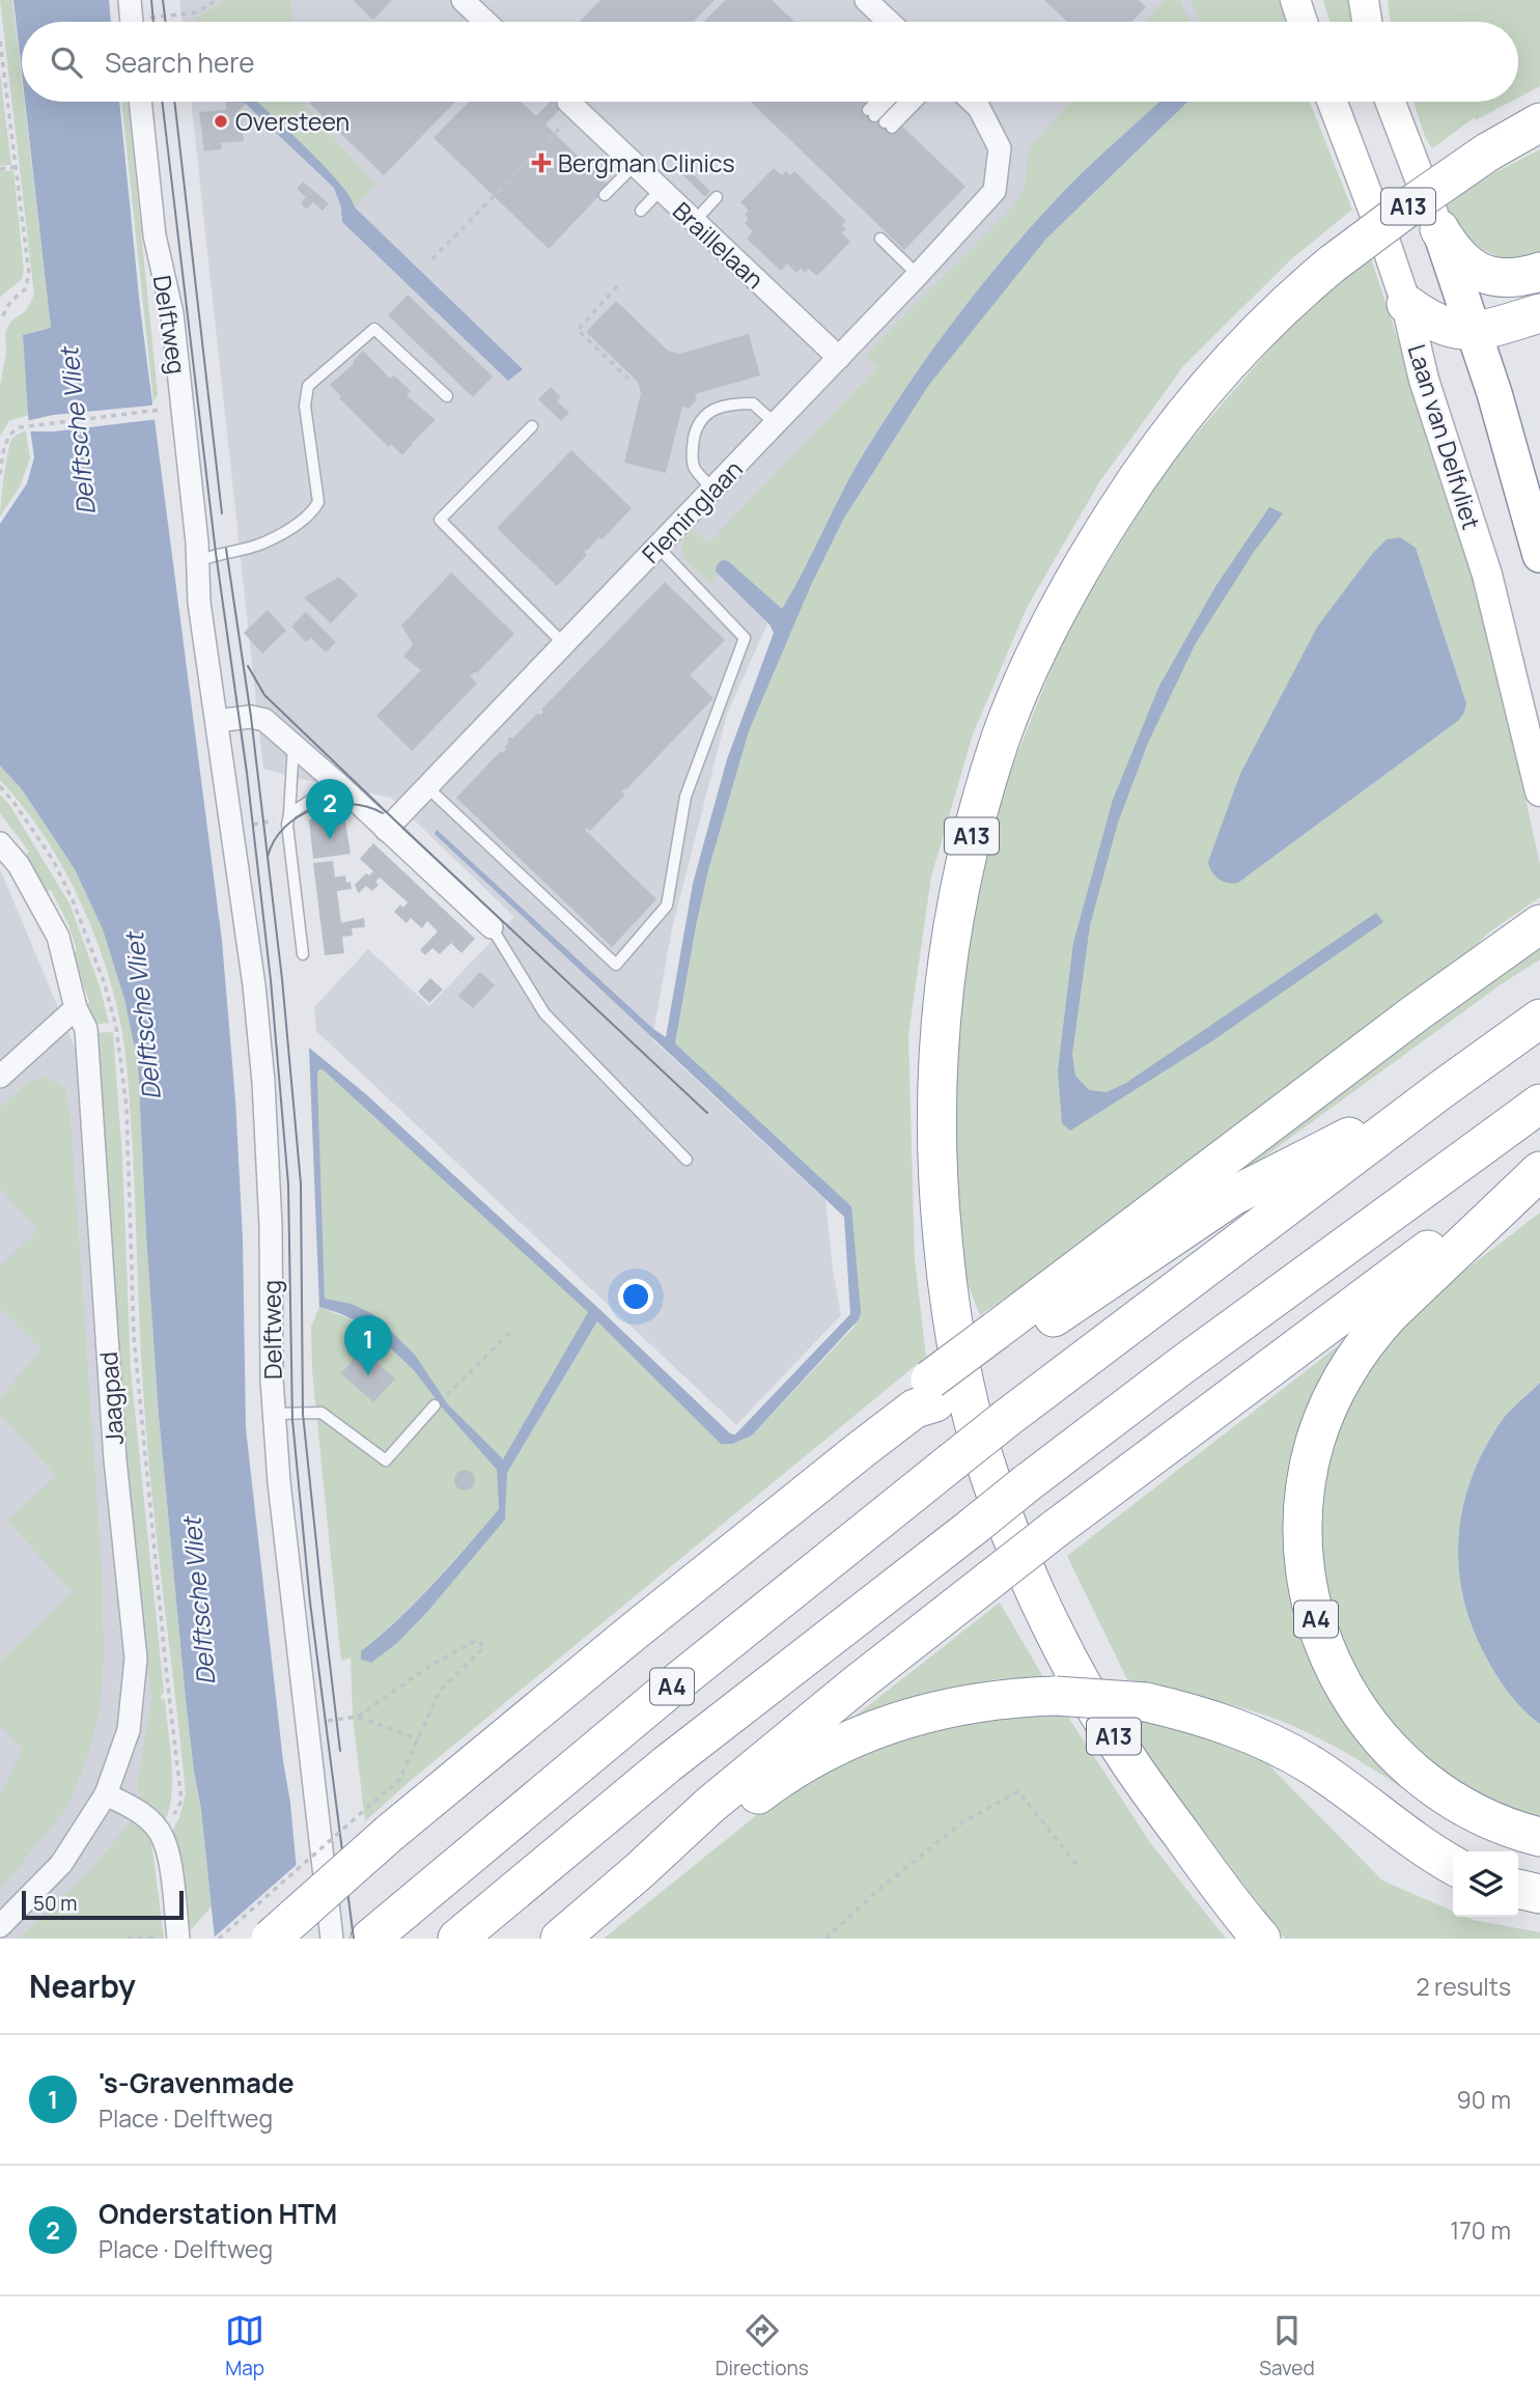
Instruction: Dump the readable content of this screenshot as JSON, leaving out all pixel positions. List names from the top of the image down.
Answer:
{
  "streets": {
    "highway": ["A13", "A4"],
    "main road": ["Laan van Delfvliet"],
    "street": [
      "Braillelaan",
      "Delftweg",
      "Fleminglaan",
      "Jaagpad"
    ]
  },
  "crossings": [
    ["Braillelaan", "Fleminglaan"]
  ],
  "water": ["Delftsche Vliet"],
  "places": {
    "other": ["Oversteen"],
    "health": ["Bergman Clinics"]
  },
  "scale_bar": "50 m",
  "page": {
    "search": "Search here",
    "pins": ["2", "1"],
    "scale": "50 m",
    "heading": ["Nearby", "2 results"],
    "list": [
      {
        "mark": "1",
        "name": "'s-Gravenmade",
        "note": "Place · Delftweg",
        "value": "90 m"
      },
      {
        "mark": "2",
        "name": "Onderstation HTM",
        "note": "Place · Delftweg",
        "value": "170 m"
      }
    ],
    "nav": ["Map", "Directions", "Saved"]
  }
}
